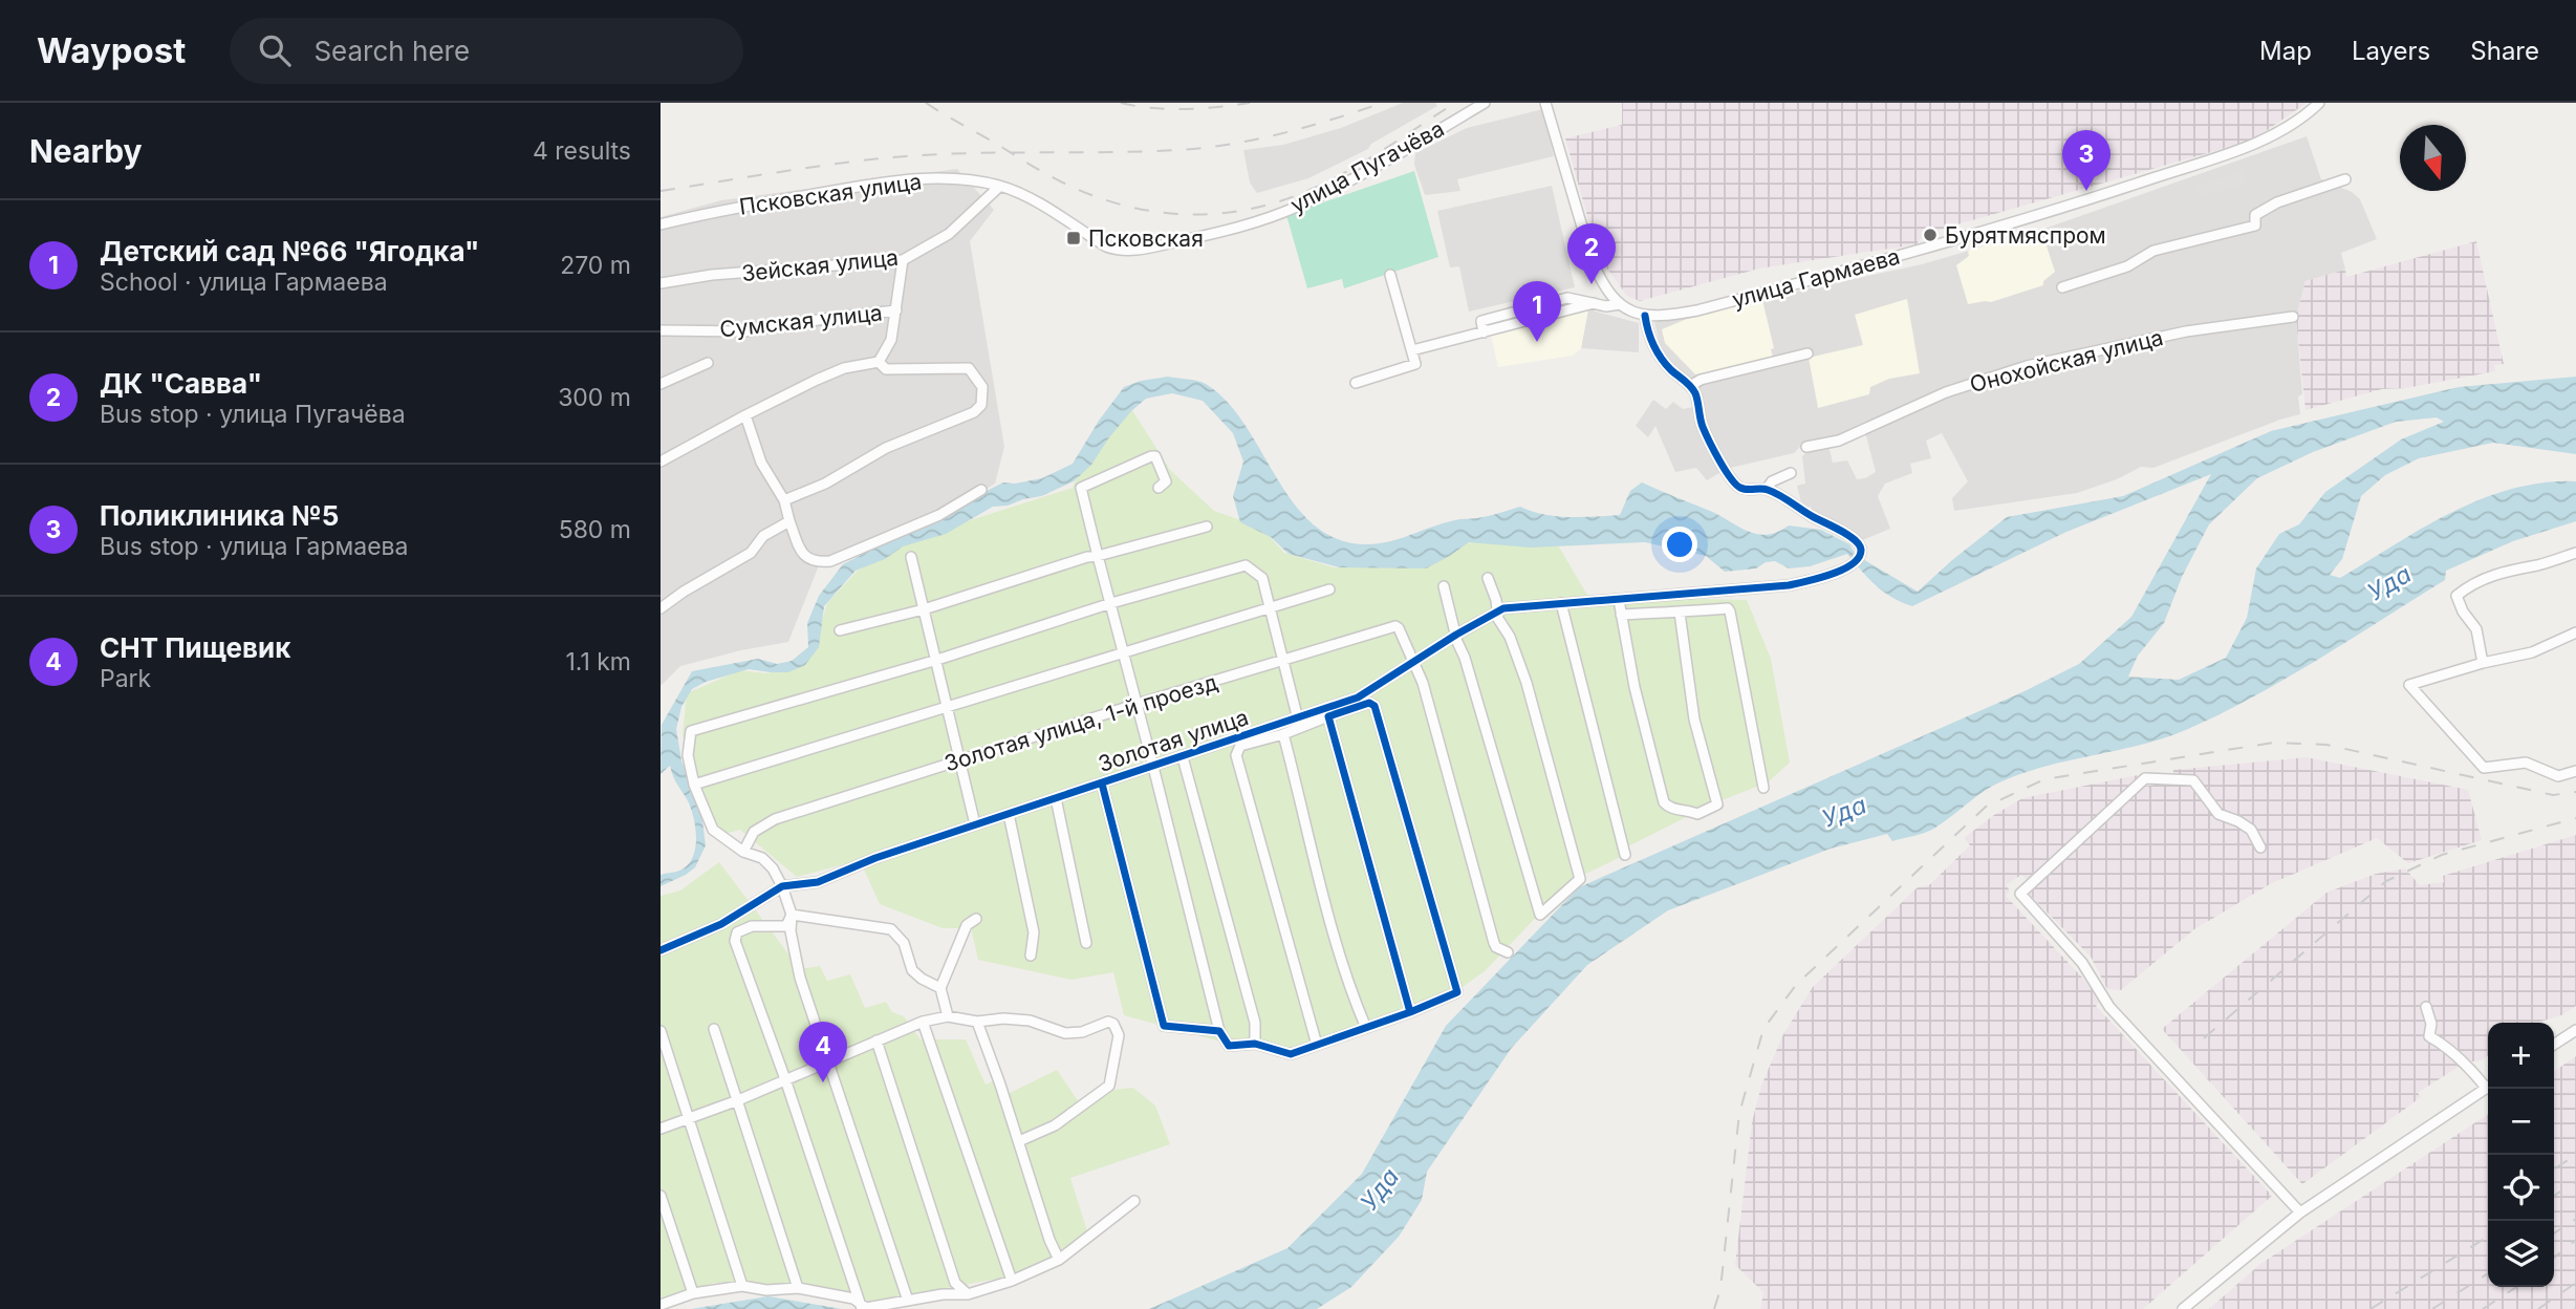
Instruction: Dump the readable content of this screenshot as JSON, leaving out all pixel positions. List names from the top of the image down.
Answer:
{
  "streets": {
    "street": [
      "улица Пугачёва",
      "Псковская улица",
      "Зейская улица",
      "улица Гармаева",
      "Сумская улица",
      "Онохойская улица",
      "Золотая улица, 1-й проезд",
      "Золотая улица"
    ]
  },
  "crossings": [
    ["улица Пугачёва", "Псковская улица"],
    ["Псковская улица", "Зейская улица"],
    ["Золотая улица, 1-й проезд", "Золотая улица"]
  ],
  "water": ["Уда"],
  "places": {
    "other": ["Бурятмяспром"],
    "transit": ["Псковская"]
  },
  "north": "bottom",
  "page": {
    "header": "Waypost",
    "search": "Search here",
    "nav": ["Map", "Layers", "Share"],
    "heading": ["Nearby", "4 results"],
    "pins": [
      "3",
      "2",
      "1",
      "4"
    ],
    "list": [
      {
        "mark": "1",
        "name": "Детский сад №66 \"Ягодка\"",
        "note": "School · улица Гармаева",
        "value": "270 m"
      },
      {
        "mark": "2",
        "name": "ДК \"Савва\"",
        "note": "Bus stop · улица Пугачёва",
        "value": "300 m"
      },
      {
        "mark": "3",
        "name": "Поликлиника №5",
        "note": "Bus stop · улица Гармаева",
        "value": "580 m"
      },
      {
        "mark": "4",
        "name": "СНТ Пищевик",
        "note": "Park",
        "value": "1.1 km"
      }
    ],
    "map_buttons": ["+", "−"]
  }
}
